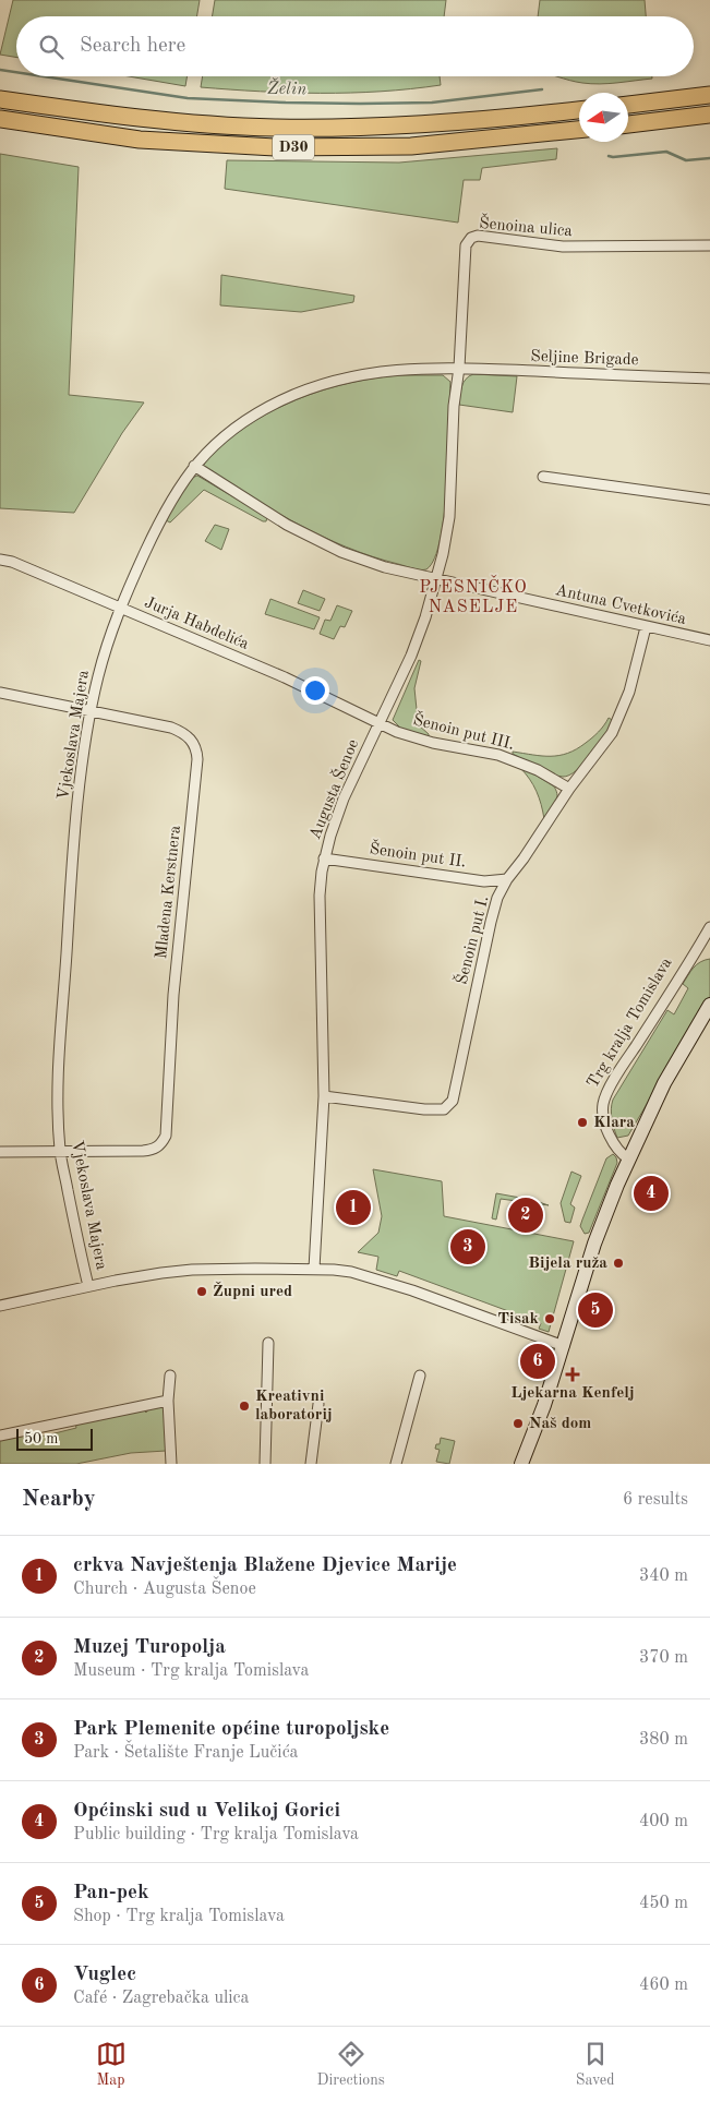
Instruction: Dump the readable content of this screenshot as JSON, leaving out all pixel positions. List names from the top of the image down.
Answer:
{
  "streets": {
    "main road": ["D30"],
    "street": [
      "Šenoina ulica",
      "Seljine Brigade",
      "Antuna Cvetkovića",
      "Jurja Habdelića",
      "Šenoin put III.",
      "Vjekoslava Majera",
      "Augusta Šenoe",
      "Šenoin put II.",
      "Mladena Kerstnera",
      "Šenoin put I.",
      "Trg kralja Tomislava"
    ]
  },
  "crossings": [
    ["Šenoina ulica", "Seljine Brigade"],
    ["Šenoina ulica", "Vjekoslava Majera"],
    ["Šenoina ulica", "Augusta Šenoe"],
    ["Seljine Brigade", "Vjekoslava Majera"],
    ["Seljine Brigade", "Augusta Šenoe"],
    ["Antuna Cvetkovića", "Vjekoslava Majera"],
    ["Antuna Cvetkovića", "Augusta Šenoe"],
    ["Antuna Cvetkovića", "Šenoin put I."],
    ["Jurja Habdelića", "Šenoin put III."],
    ["Jurja Habdelića", "Vjekoslava Majera"],
    ["Jurja Habdelića", "Augusta Šenoe"],
    ["Šenoin put III.", "Augusta Šenoe"],
    ["Šenoin put III.", "Šenoin put I."],
    ["Vjekoslava Majera", "Augusta Šenoe"],
    ["Vjekoslava Majera", "Mladena Kerstnera"],
    ["Augusta Šenoe", "Šenoin put II."],
    ["Augusta Šenoe", "Šenoin put I."],
    ["Šenoin put II.", "Šenoin put I."]
  ],
  "districts": ["PJESNIČKO NASELJE"],
  "water": ["Želin"],
  "places": {
    "other": [
      "Klara",
      "Bijela ruža",
      "Župni ured",
      "Tisak",
      "Kreativni laboratorij",
      "Naš dom"
    ],
    "health": ["Ljekarna Kenfelj"]
  },
  "scale_bar": "50 m",
  "north": "left",
  "page": {
    "search": "Search here",
    "pins": [
      "4",
      "1",
      "2",
      "3",
      "5",
      "6"
    ],
    "scale": "50 m",
    "heading": ["Nearby", "6 results"],
    "list": [
      {
        "mark": "1",
        "name": "crkva Navještenja Blažene Djevice Marije",
        "note": "Church · Augusta Šenoe",
        "value": "340 m"
      },
      {
        "mark": "2",
        "name": "Muzej Turopolja",
        "note": "Museum · Trg kralja Tomislava",
        "value": "370 m"
      },
      {
        "mark": "3",
        "name": "Park Plemenite općine turopoljske",
        "note": "Park · Šetalište Franje Lučića",
        "value": "380 m"
      },
      {
        "mark": "4",
        "name": "Općinski sud u Velikoj Gorici",
        "note": "Public building · Trg kralja Tomislava",
        "value": "400 m"
      },
      {
        "mark": "5",
        "name": "Pan-pek",
        "note": "Shop · Trg kralja Tomislava",
        "value": "450 m"
      },
      {
        "mark": "6",
        "name": "Vuglec",
        "note": "Café · Zagrebačka ulica",
        "value": "460 m"
      }
    ],
    "nav": ["Map", "Directions", "Saved"]
  }
}
